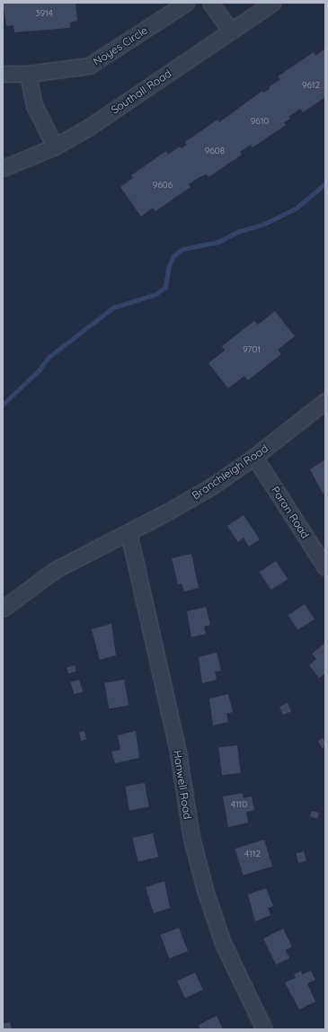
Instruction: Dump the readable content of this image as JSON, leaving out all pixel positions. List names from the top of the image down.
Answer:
{
  "streets": {
    "street": [
      "Noyes Circle",
      "Southall Road",
      "Branchleigh Road",
      "Paran Road",
      "Hanwell Road"
    ]
  },
  "crossings": [
    ["Branchleigh Road", "Paran Road"],
    ["Branchleigh Road", "Hanwell Road"]
  ],
  "house_numbers": [
    "3914",
    "9612",
    "9610",
    "9608",
    "9606",
    "9701",
    "4110",
    "4112"
  ]
}
